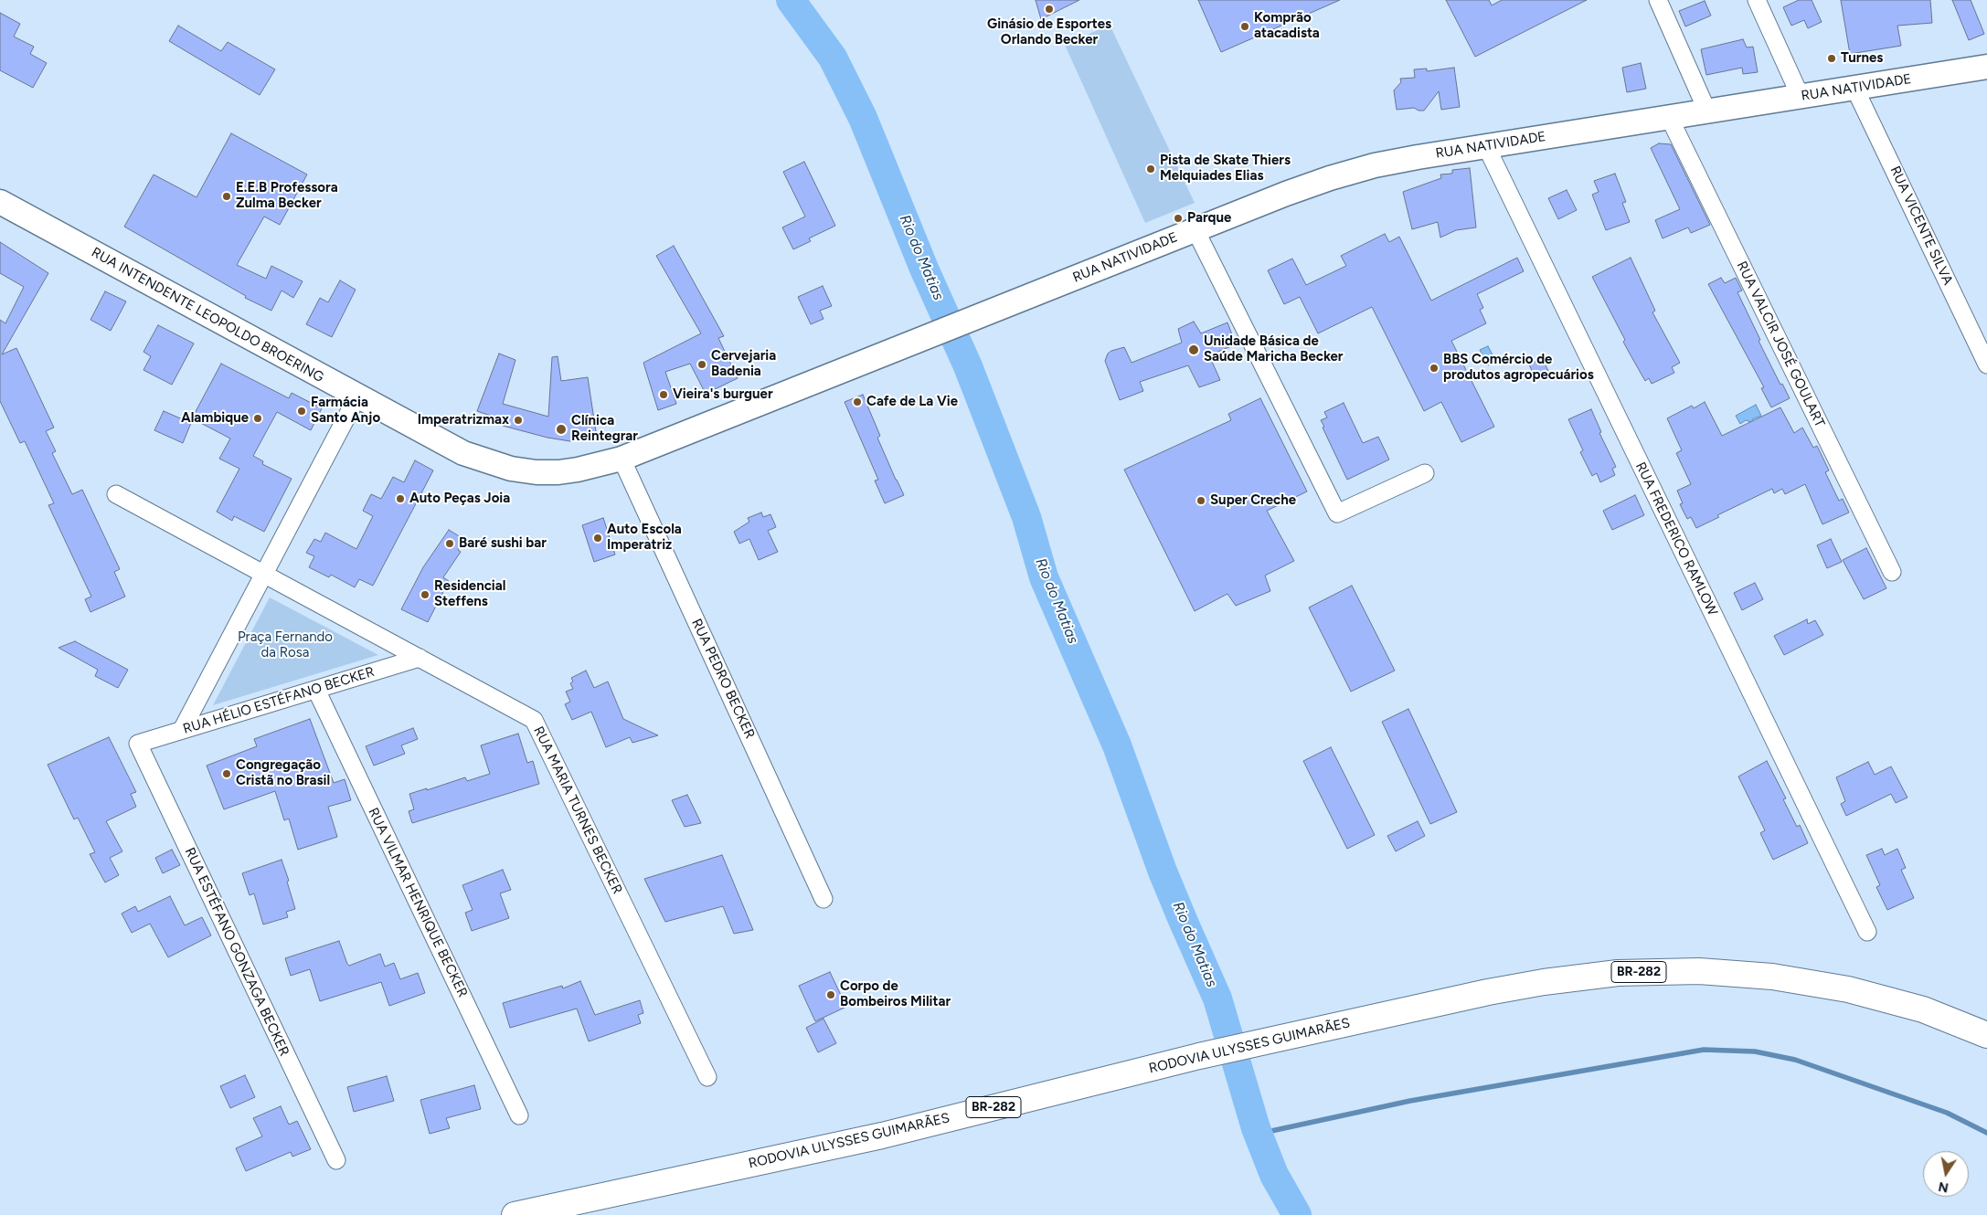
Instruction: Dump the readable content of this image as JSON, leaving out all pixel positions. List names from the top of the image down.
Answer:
{
  "streets": {
    "highway": ["BR-282", "RODOVIA ULYSSES GUIMARÃES"],
    "main road": ["RUA NATIVIDADE", "RUA INTENDENTE LEOPOLDO BROERING"],
    "street": [
      "RUA VICENTE SILVA",
      "RUA VALCIR JOSÉ GOULART",
      "RUA FREDERICO RAMLOW",
      "RUA PEDRO BECKER",
      "RUA HÉLIO ESTÉFANO BECKER",
      "RUA MARIA TURNES BECKER",
      "RUA VILMAR HENRIQUE BECKER",
      "RUA ESTÉFANO GONZAGA BECKER"
    ]
  },
  "crossings": [
    ["RUA NATIVIDADE", "RUA VICENTE SILVA"],
    ["RUA NATIVIDADE", "RUA INTENDENTE LEOPOLDO BROERING"],
    ["RUA NATIVIDADE", "RUA VALCIR JOSÉ GOULART"],
    ["RUA NATIVIDADE", "RUA FREDERICO RAMLOW"],
    ["RUA INTENDENTE LEOPOLDO BROERING", "RUA PEDRO BECKER"],
    ["RUA HÉLIO ESTÉFANO BECKER", "RUA MARIA TURNES BECKER"],
    ["RUA HÉLIO ESTÉFANO BECKER", "RUA VILMAR HENRIQUE BECKER"],
    ["RUA HÉLIO ESTÉFANO BECKER", "RUA ESTÉFANO GONZAGA BECKER"]
  ],
  "water": ["Rio do Matias"],
  "parks": ["Praça Fernando da Rosa"],
  "places": [
    "Ginásio de Esportes Orlando Becker",
    "Komprão atacadista",
    "Turnes",
    "Pista de Skate Thiers Melquiades Elias",
    "E.E.B Professora Zulma Becker",
    "Parque",
    "Unidade Básica de Saúde Maricha Becker",
    "Cervejaria Badenia",
    "BBS Comércio de produtos agropecuários",
    "Vieira's burguer",
    "Cafe de La Vie",
    "Farmácia Santo Anjo",
    "Alambique",
    "Imperatrizmax",
    "Clínica Reintegrar",
    "Auto Peças Joia",
    "Super Creche",
    "Auto Escola Imperatriz",
    "Baré sushi bar",
    "Residencial Steffens",
    "Congregação Cristã no Brasil",
    "Corpo de Bombeiros Militar"
  ],
  "north": "bottom"
}
